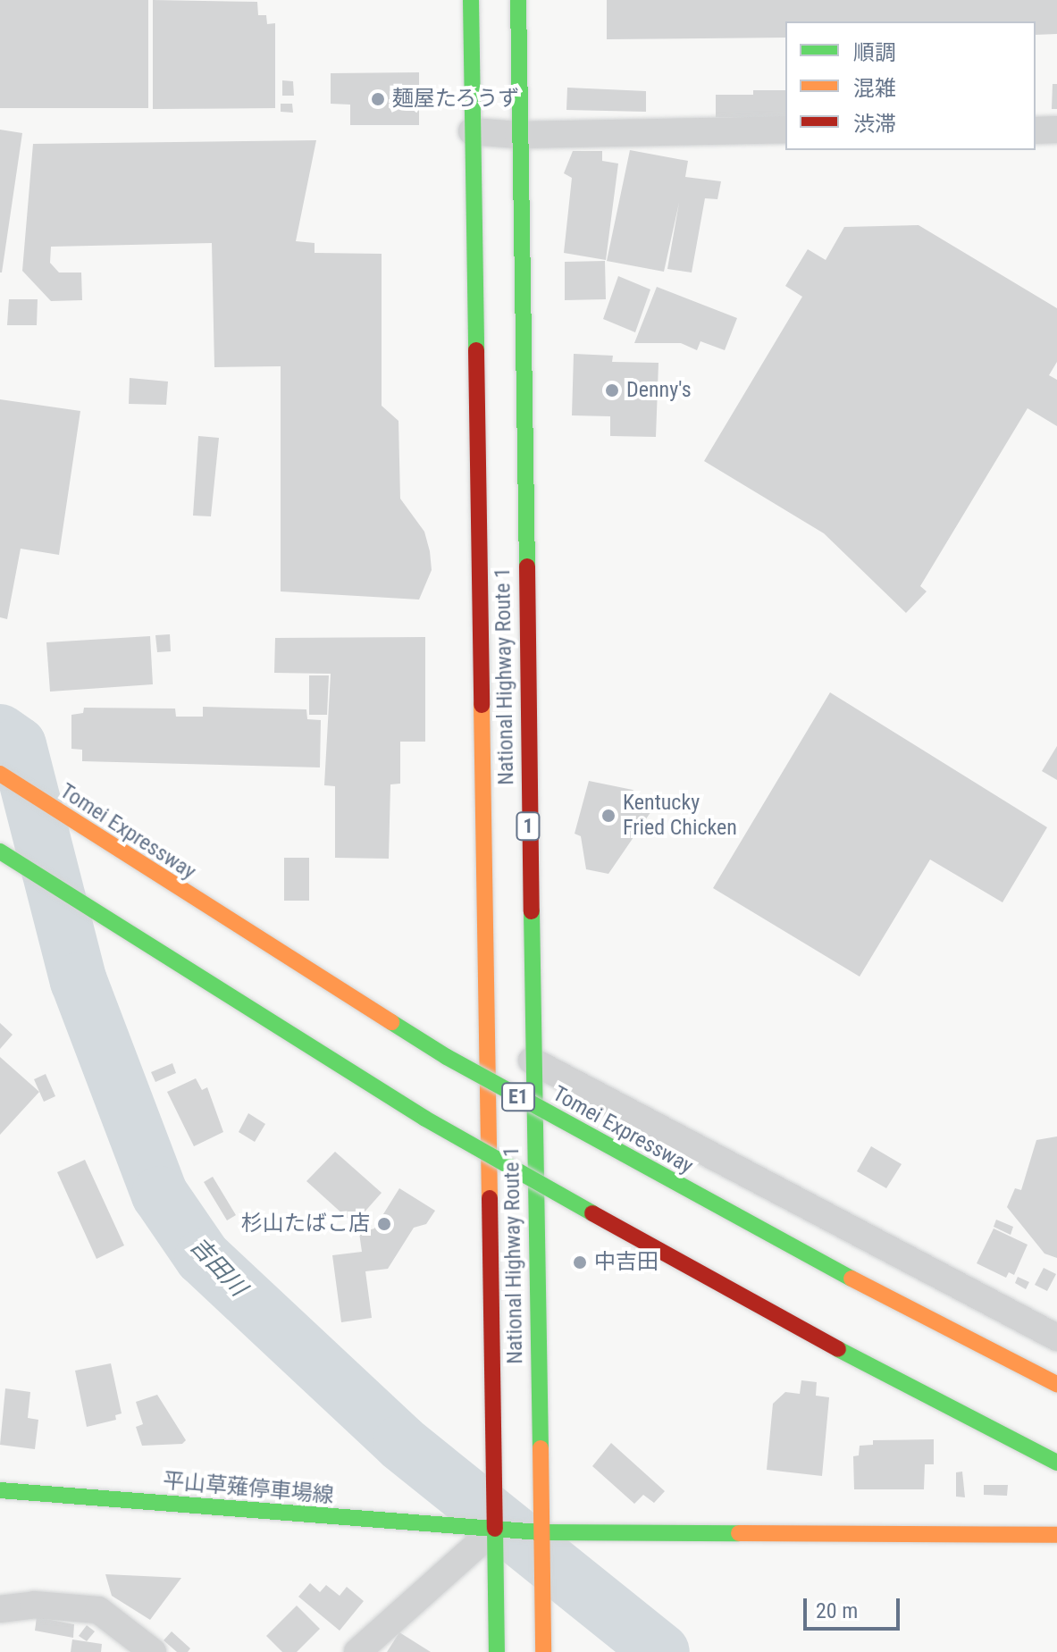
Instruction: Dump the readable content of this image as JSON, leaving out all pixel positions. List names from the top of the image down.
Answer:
{
  "streets": {
    "main road": [
      "National Highway Route 1",
      "1",
      "Tomei Expressway",
      "E1",
      "平山草薙停車場線"
    ]
  },
  "crossings": [
    ["National Highway Route 1", "平山草薙停車場線"]
  ],
  "water": ["吉田川"],
  "places": [
    "麺屋たろうず",
    "Denny's",
    "Kentucky Fried Chicken",
    "杉山たばこ店",
    "中吉田"
  ],
  "legend": ["順調", "混雑", "渋滞"],
  "scale_bar": "20 m"
}
